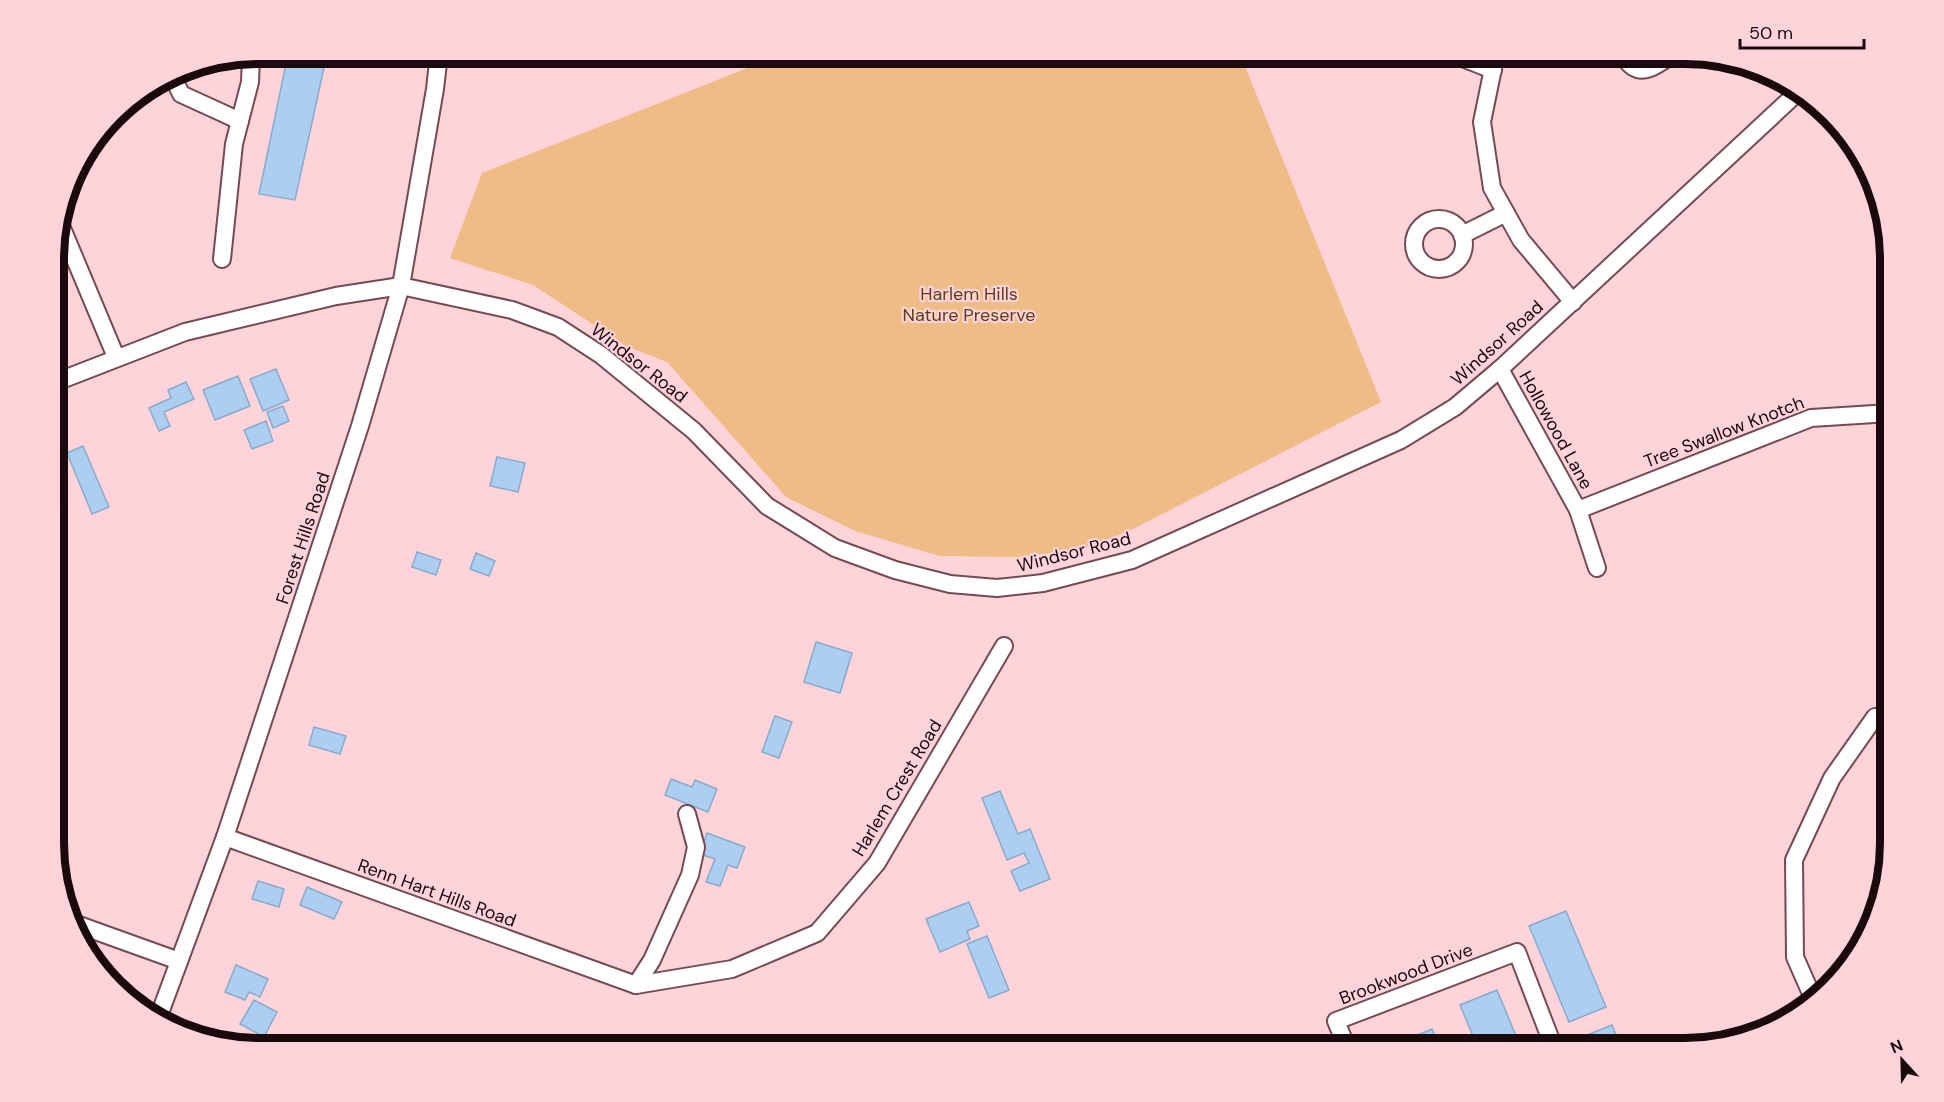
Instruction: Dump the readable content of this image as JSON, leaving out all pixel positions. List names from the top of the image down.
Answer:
{
  "streets": {
    "street": [
      "Windsor Road",
      "Hollowood Lane",
      "Tree Swallow Knotch",
      "Forest Hills Road",
      "Harlem Crest Road",
      "Renn Hart Hills Road",
      "Brookwood Drive"
    ]
  },
  "crossings": [
    ["Windsor Road", "Hollowood Lane"],
    ["Windsor Road", "Forest Hills Road"],
    ["Hollowood Lane", "Tree Swallow Knotch"],
    ["Forest Hills Road", "Renn Hart Hills Road"],
    ["Harlem Crest Road", "Renn Hart Hills Road"]
  ],
  "parks": ["Harlem Hills Nature Preserve"],
  "scale_bar": "50 m",
  "north": "top"
}
